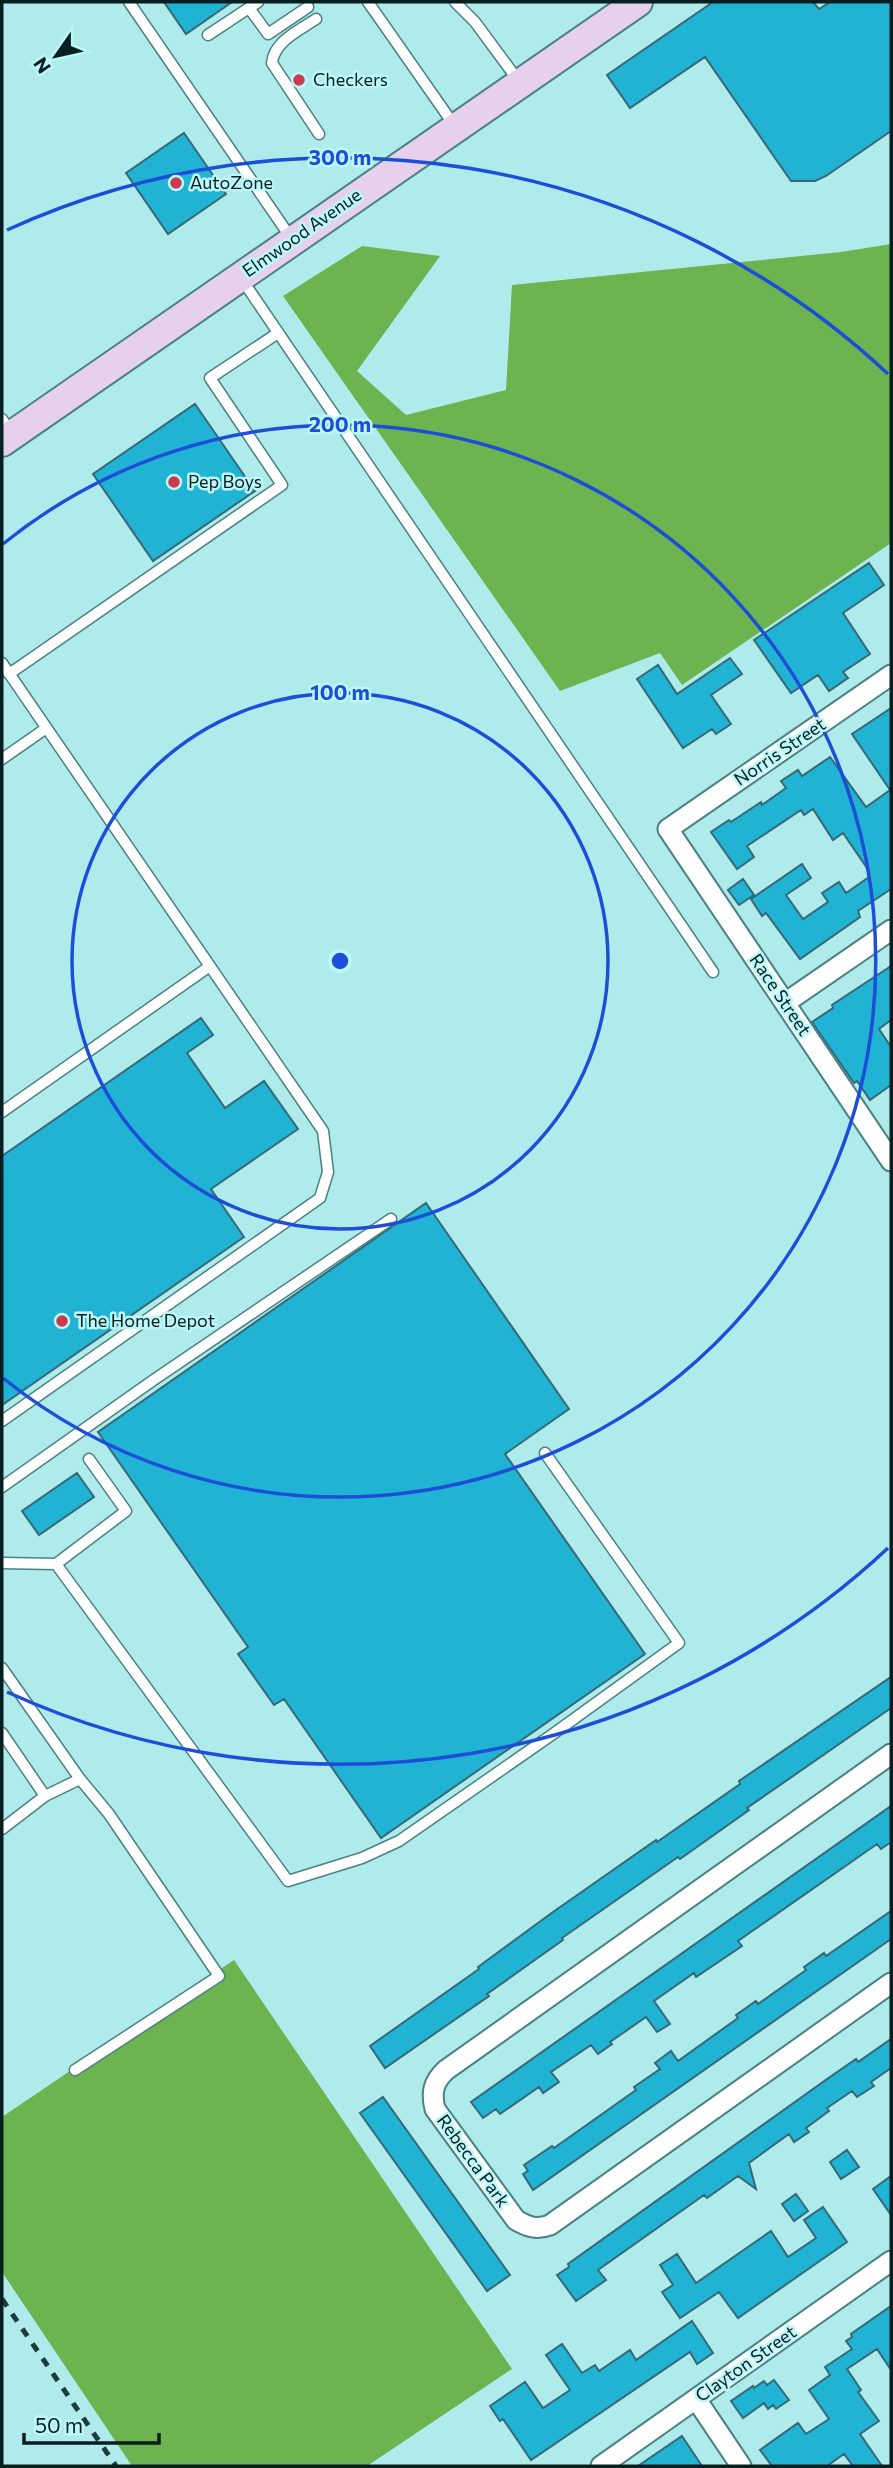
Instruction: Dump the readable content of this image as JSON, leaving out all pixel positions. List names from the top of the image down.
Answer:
{
  "streets": {
    "street": [
      "Elmwood Avenue",
      "Norris Street",
      "Race Street",
      "Rebecca Park",
      "Clayton Street"
    ]
  },
  "crossings": [
    ["Norris Street", "Race Street"]
  ],
  "places": [
    "Checkers",
    "AutoZone",
    "Pep Boys",
    "The Home Depot"
  ],
  "scale_bar": "50 m",
  "north": "bottom left",
  "rings": ["300 m", "200 m", "100 m"]
}
